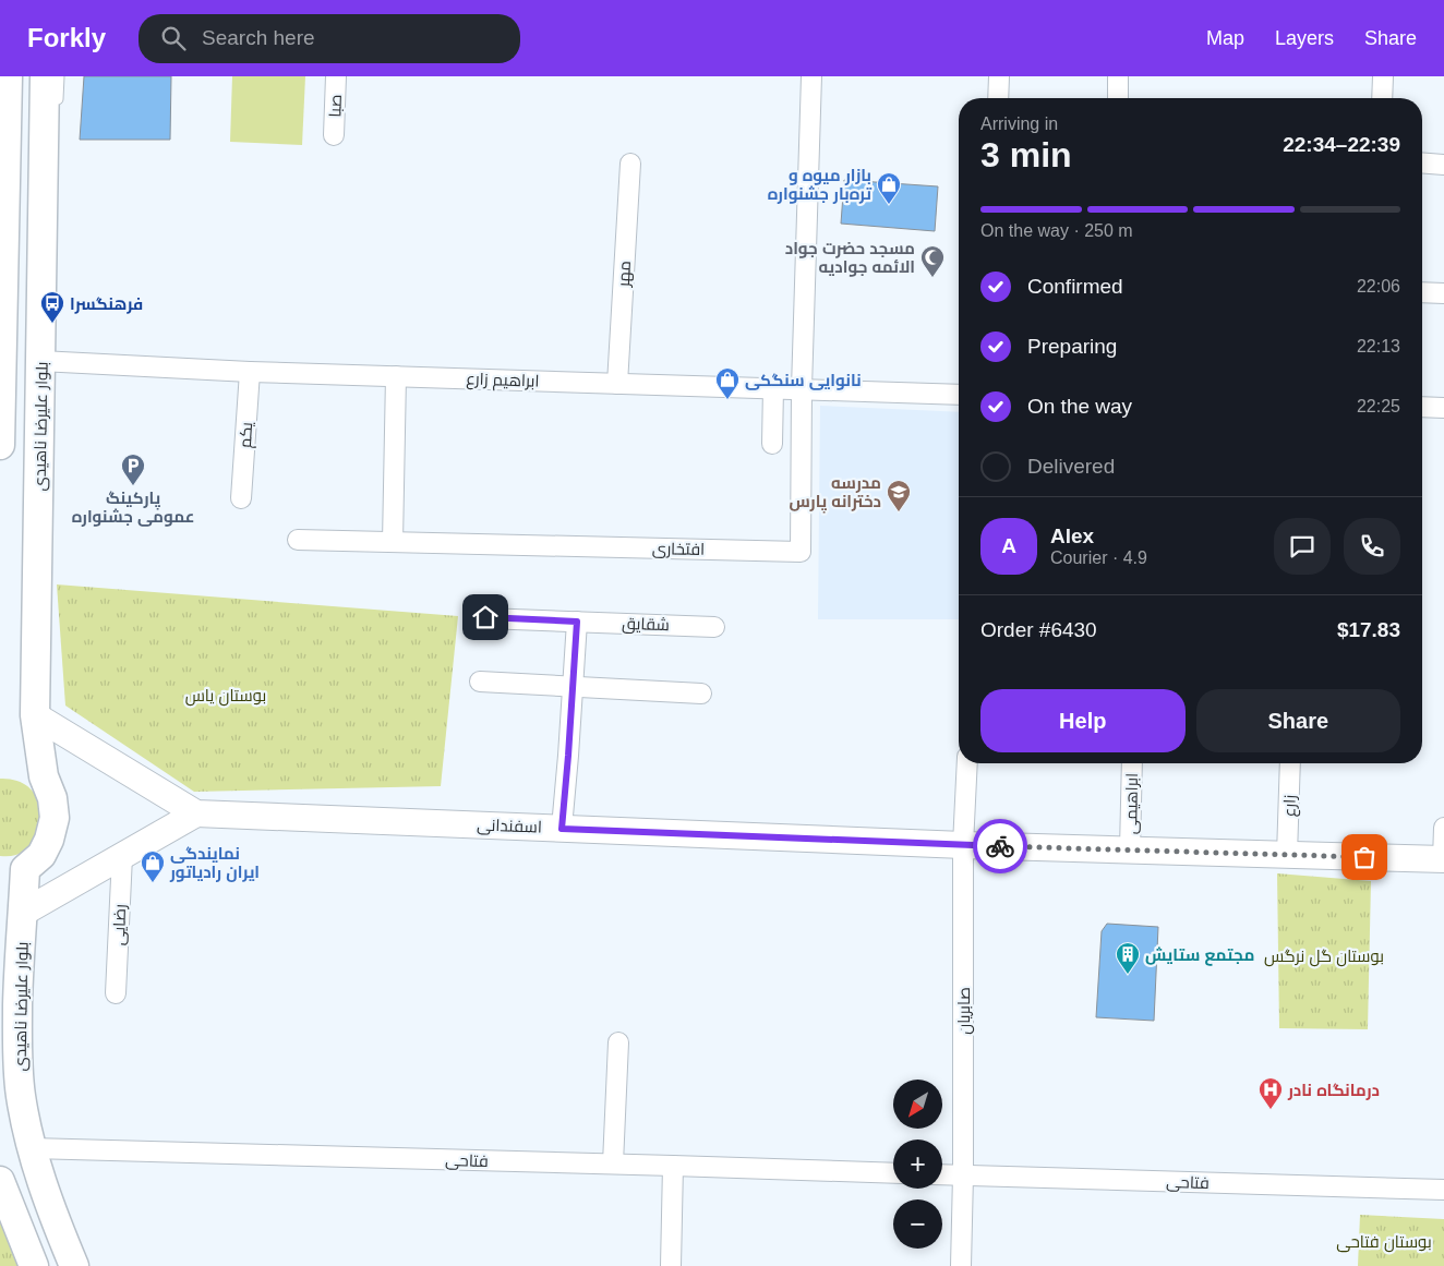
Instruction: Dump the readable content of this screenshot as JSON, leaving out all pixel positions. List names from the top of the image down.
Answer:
{
  "streets": {
    "main road": ["بلوار علیرضا ناهیدی", "اسفندانی"],
    "street": [
      "صبا",
      "مهر",
      "ابراهیم زارع",
      "یکم",
      "افتخاری",
      "شقایق",
      "ابراهیمی",
      "زارع",
      "رضایی",
      "صابریان",
      "فتاحی"
    ]
  },
  "crossings": [
    ["مهر", "ابراهیم زارع"],
    ["ابراهیم زارع", "بلوار علیرضا ناهیدی"],
    ["ابراهیم زارع", "یکم"],
    ["ابراهیم زارع", "افتخاری"],
    ["بلوار علیرضا ناهیدی", "فتاحی"],
    ["ابراهیمی", "اسفندانی"],
    ["زارع", "اسفندانی"],
    ["اسفندانی", "صابریان"],
    ["صابریان", "فتاحی"]
  ],
  "parks": ["بوستان یاس", "بوستان گل نرگس", "بوستان فتاحی"],
  "places": {
    "shop": ["بازار میوه و تره‌بار جشنواره", "نانوایی سنگکی", "نمایندگی ایران رادیاتور"],
    "mosque": ["مسجد حضرت جواد الائمه جوادیه"],
    "bus stop": ["فرهنگسرا"],
    "parking": ["پارکینگ عمومی جشنواره"],
    "school or university": ["مدرسه دخترانه پارس"],
    "building": ["مجتمع ستایش"],
    "hospital": ["درمانگاه نادر"]
  },
  "north": "bottom left",
  "page": {
    "header": "Forkly",
    "search": "Search here",
    "nav": ["Map", "Layers", "Share"],
    "heading": ["3 min", "Arriving in", "22:34–22:39"],
    "panel": [
      "Alex",
      "Courier · 4.9",
      "Order #6430",
      "$17.83"
    ],
    "bar": "On the way · 250 m",
    "list": [
      ["Confirmed", "22:06"],
      ["Preparing", "22:13"],
      ["On the way", "22:25"],
      "Delivered"
    ],
    "round": "A",
    "buttons": ["Help", "Share"],
    "map_buttons": ["+", "−"]
  }
}
